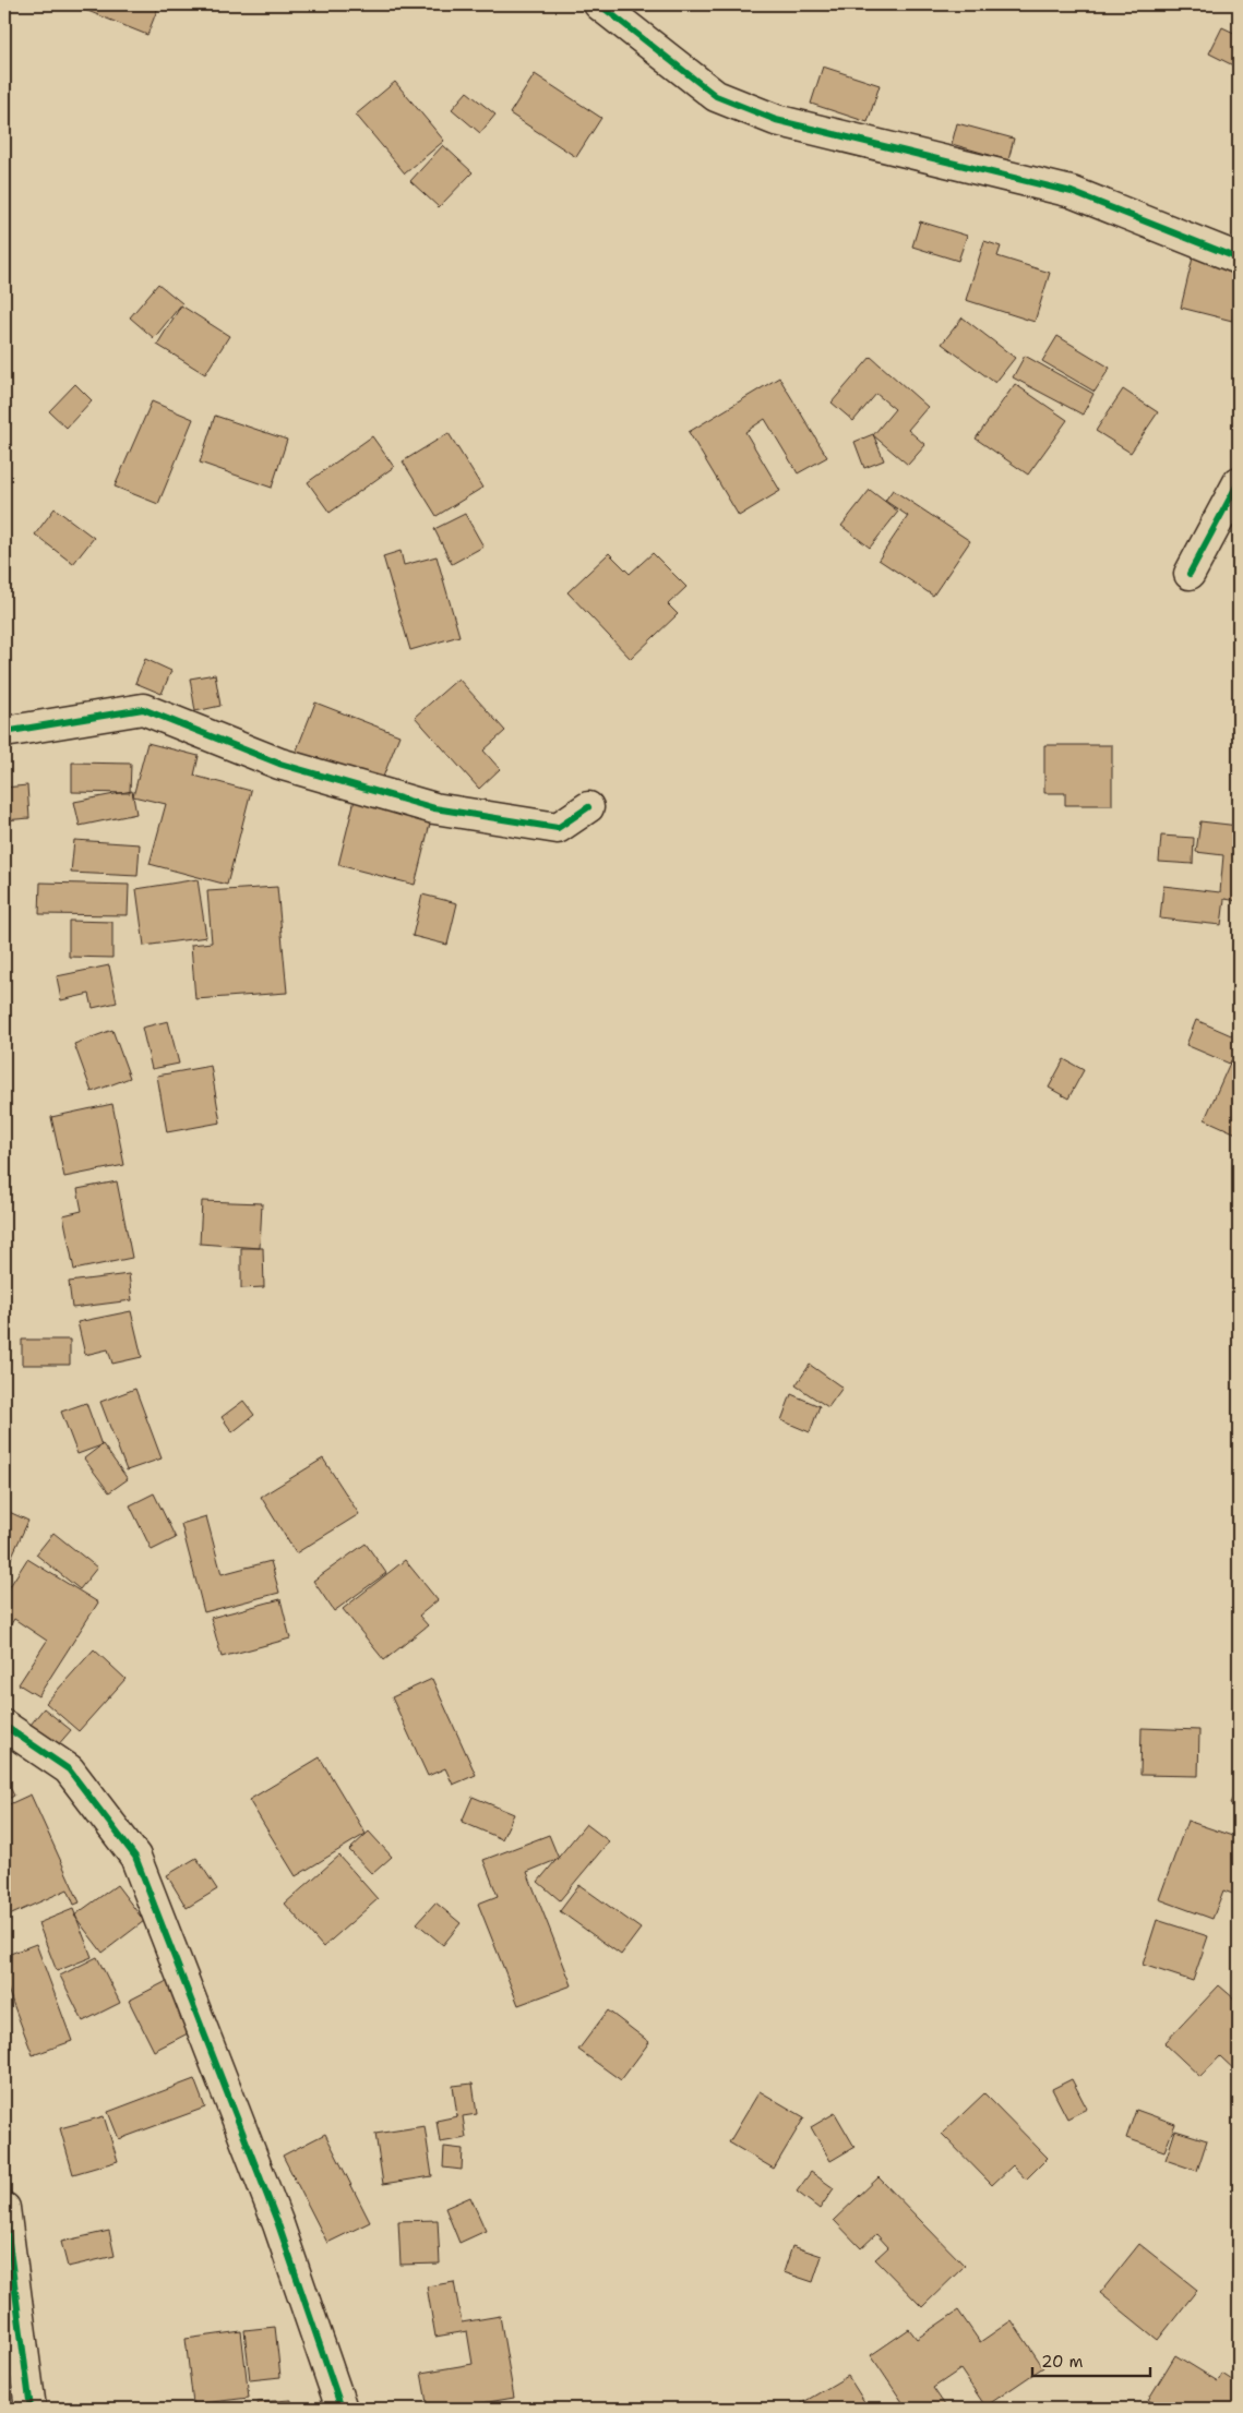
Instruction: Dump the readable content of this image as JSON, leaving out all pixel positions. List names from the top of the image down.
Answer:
{
  "scale_bar": "20 m"
}
